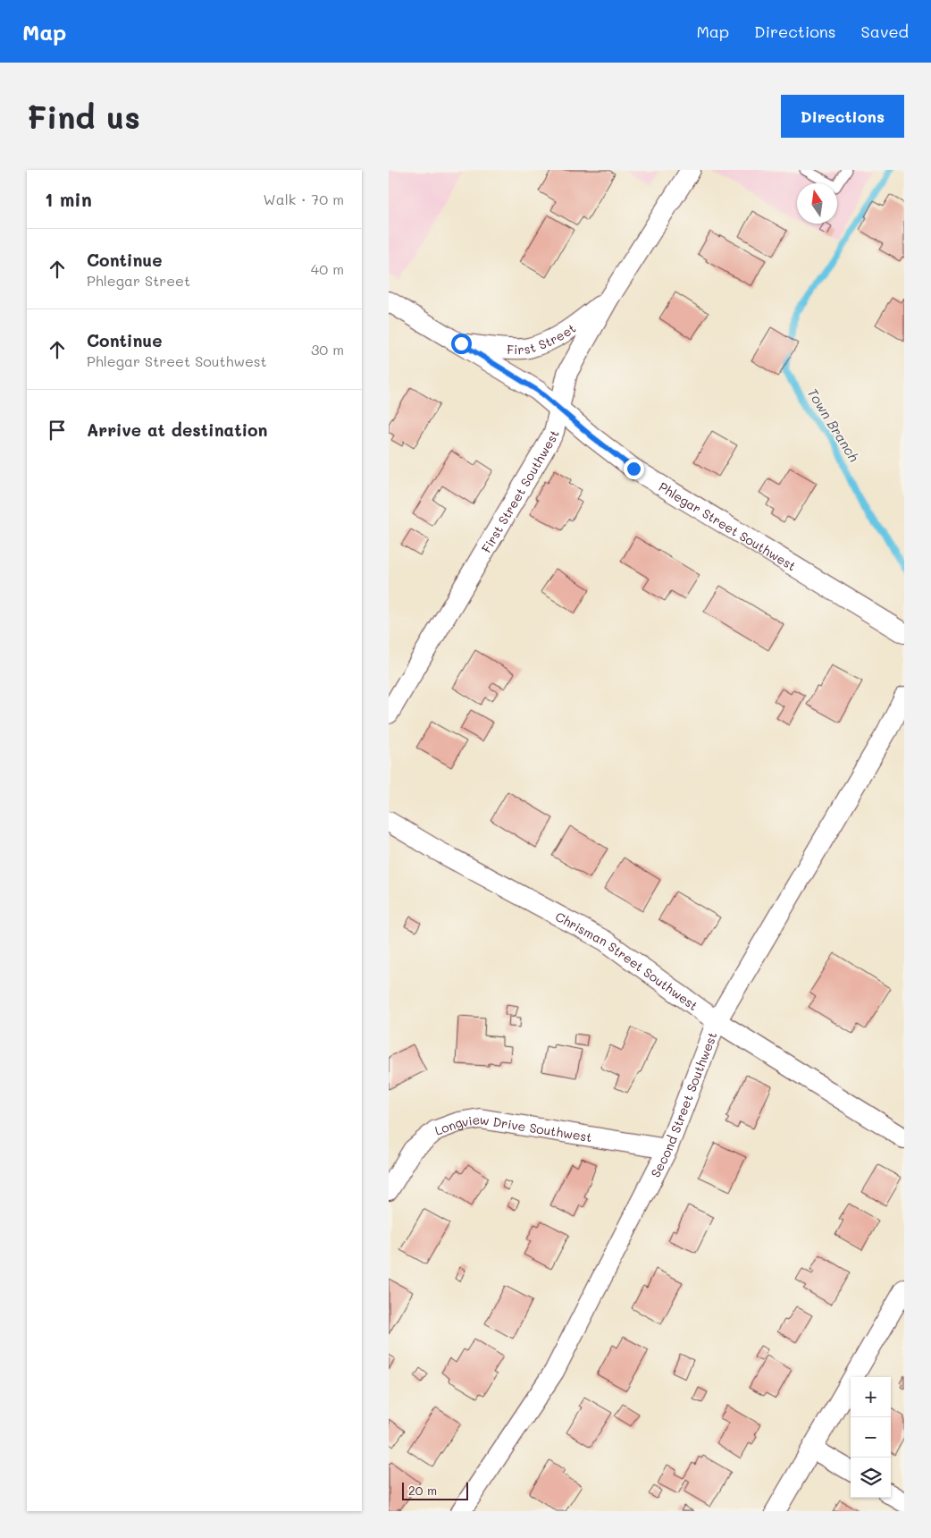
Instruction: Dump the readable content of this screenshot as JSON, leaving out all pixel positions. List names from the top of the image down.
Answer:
{
  "streets": {
    "street": [
      "First Street",
      "First Street Southwest",
      "Phlegar Street Southwest",
      "Chrisman Street Southwest",
      "Second Street Southwest",
      "Longview Drive Southwest"
    ]
  },
  "crossings": [
    ["First Street", "First Street Southwest"],
    ["First Street", "Phlegar Street Southwest"],
    ["First Street Southwest", "Phlegar Street Southwest"],
    ["Chrisman Street Southwest", "Second Street Southwest"],
    ["Second Street Southwest", "Longview Drive Southwest"]
  ],
  "water": ["Town Branch"],
  "scale_bar": "20 m",
  "north": "top",
  "page": {
    "header": "Map",
    "nav": ["Map", "Directions", "Saved"],
    "buttons": "Directions",
    "title": "Find us",
    "heading": ["1 min", "Walk · 70 m"],
    "list": [
      ["Continue", "Phlegar Street", "40 m"],
      ["Continue", "Phlegar Street Southwest", "30 m"],
      "Arrive at destination"
    ],
    "map_buttons": ["+", "−"],
    "scale": "20 m"
  }
}
